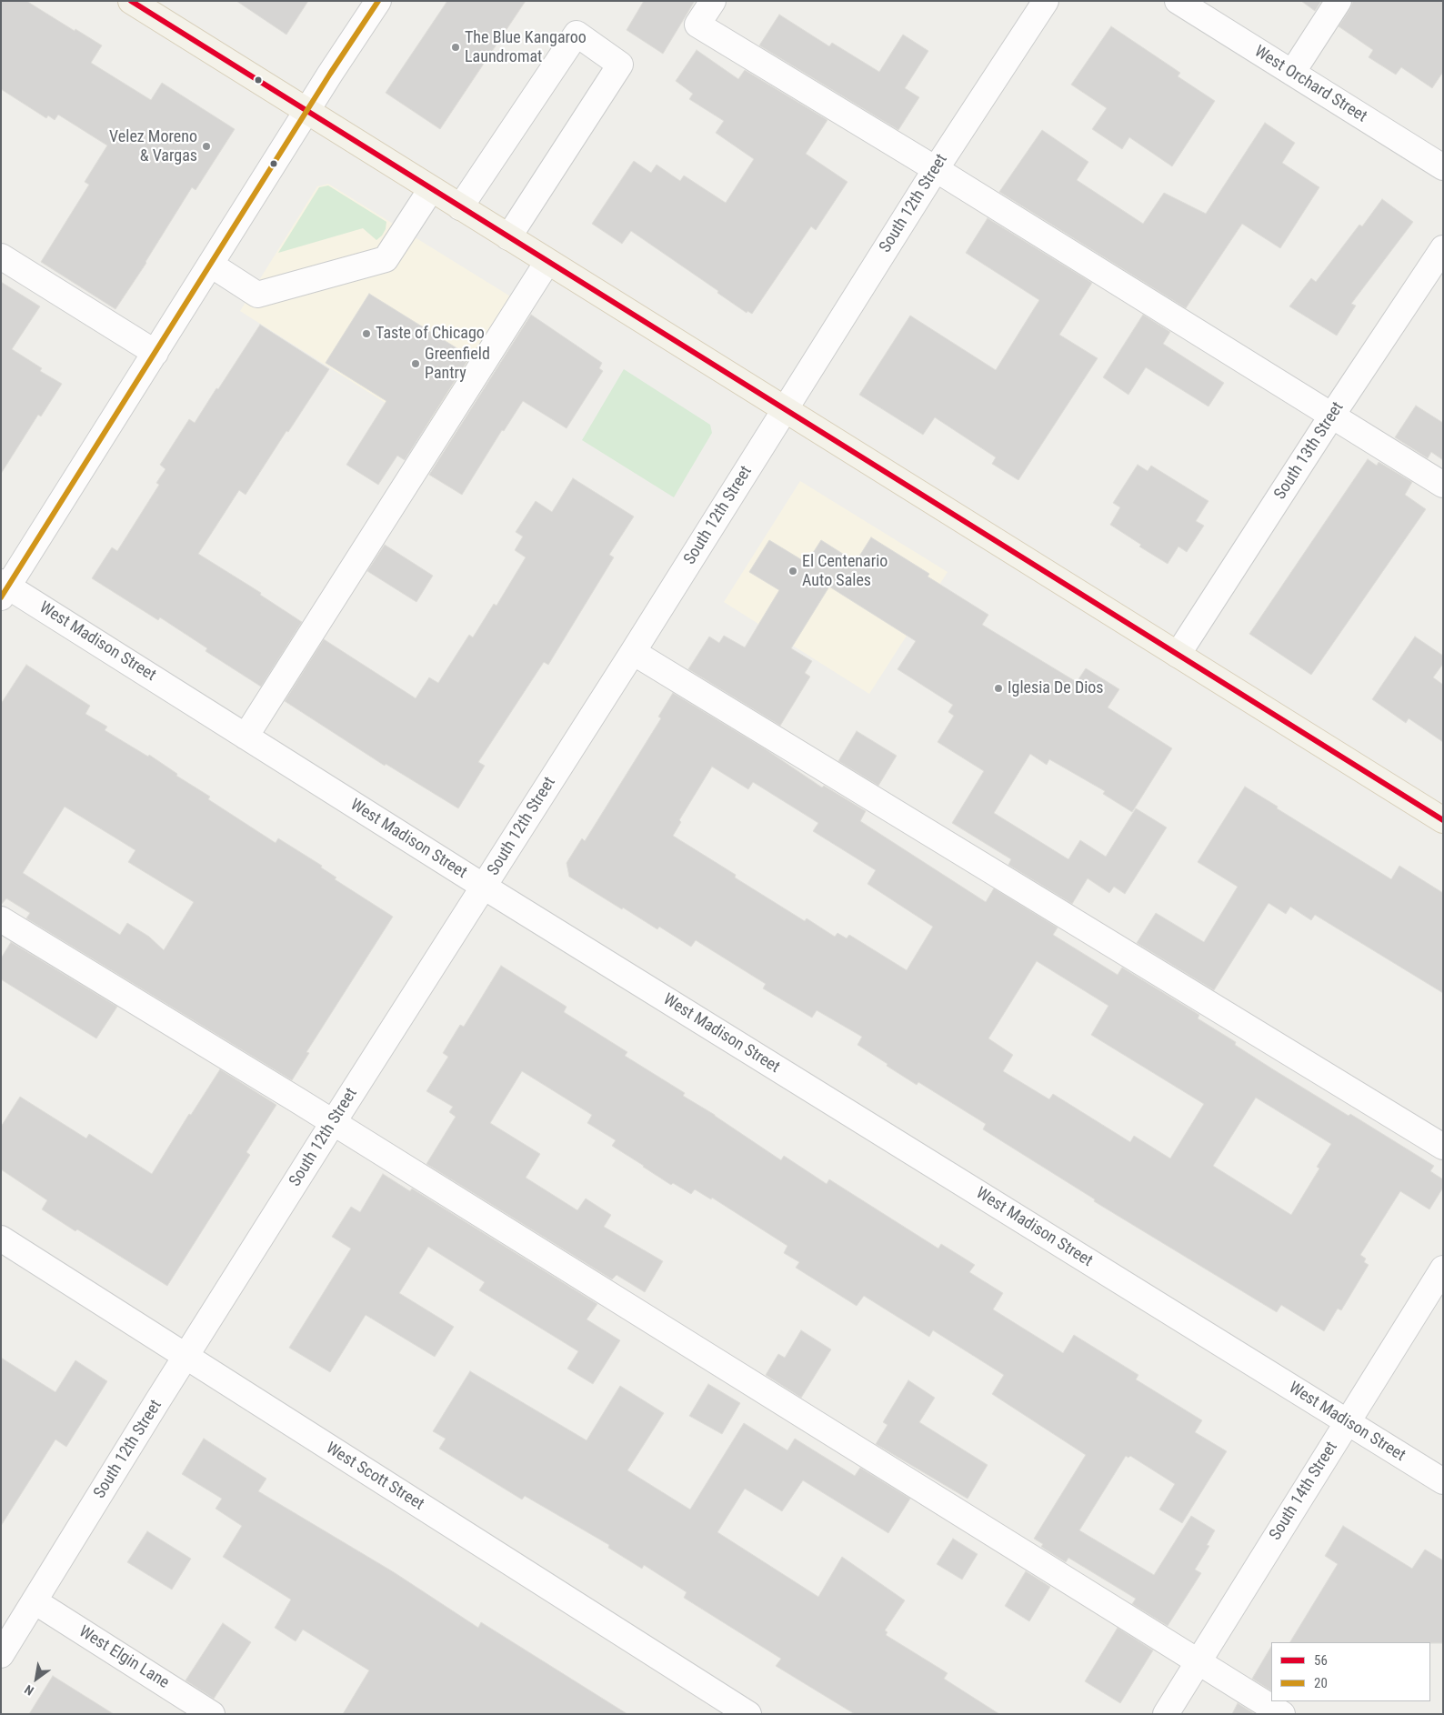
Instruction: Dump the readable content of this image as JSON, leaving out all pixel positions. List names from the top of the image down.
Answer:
{
  "streets": {
    "street": [
      "West Orchard Street",
      "South 12th Street",
      "South 13th Street",
      "West Madison Street",
      "West Scott Street",
      "South 14th Street",
      "West Elgin Lane"
    ]
  },
  "crossings": [
    ["South 12th Street", "West Madison Street"],
    ["South 12th Street", "West Scott Street"],
    ["South 12th Street", "West Elgin Lane"],
    ["West Madison Street", "South 14th Street"]
  ],
  "places": [
    "The Blue Kangaroo Laundromat",
    "Velez Moreno & Vargas",
    "Taste of Chicago",
    "Greenfield Pantry",
    "El Centenario Auto Sales",
    "Iglesia De Dios"
  ],
  "lines": ["transit line 56", "transit line 20"],
  "legend": ["56", "20"],
  "north": "bottom left"
}
